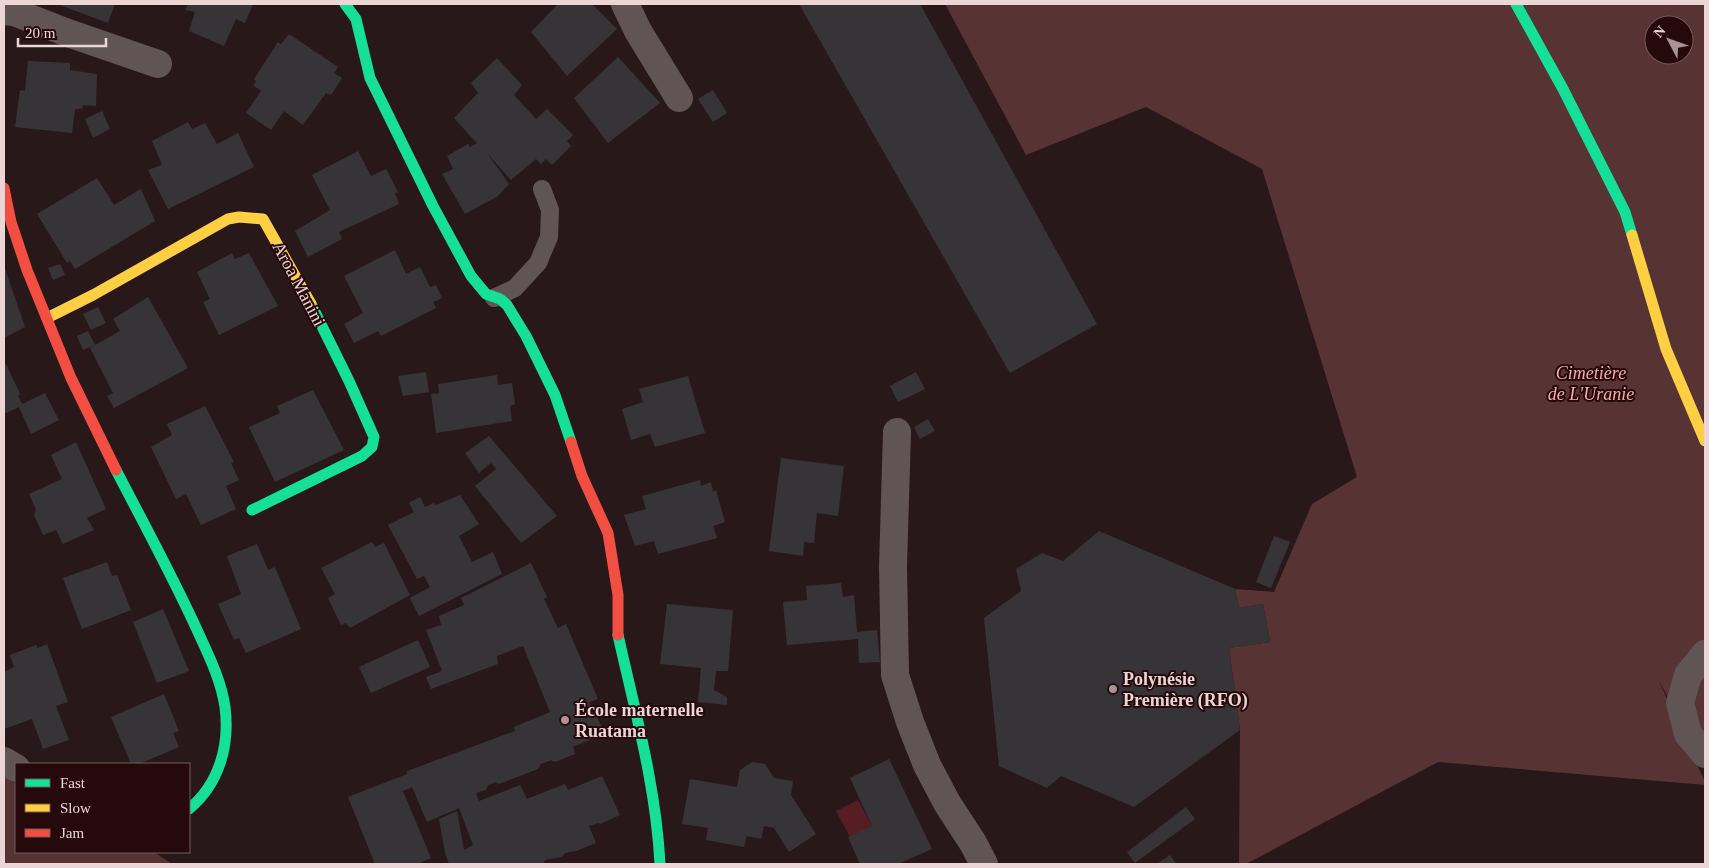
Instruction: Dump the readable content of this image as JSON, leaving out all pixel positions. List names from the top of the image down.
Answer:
{
  "streets": {
    "street": ["Aroa Manini"]
  },
  "parks": ["Cimetière de L'Uranie"],
  "places": ["Polynésie Première (RFO)", "École maternelle Ruatama"],
  "legend": ["Fast", "Slow", "Jam"],
  "scale_bar": "20 m",
  "north": "top left"
}
